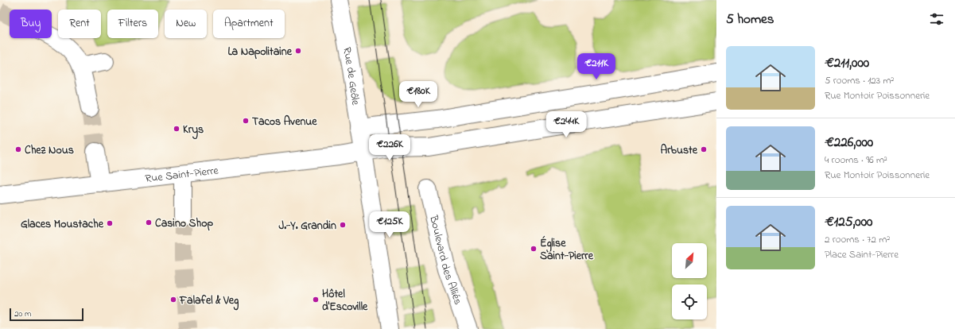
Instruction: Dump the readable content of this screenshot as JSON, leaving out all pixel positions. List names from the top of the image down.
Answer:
{
  "streets": {
    "street": ["Rue de Geôle", "Rue Saint-Pierre", "Boulevard des Alliés"]
  },
  "crossings": [
    ["Rue de Geôle", "Rue Saint-Pierre"]
  ],
  "places": [
    "La Napolitaine",
    "Tacos Avenue",
    "Krys",
    "Chez Nous",
    "Arbuste",
    "Casino Shop",
    "Glaces Moustache",
    "J.-Y. Grandin",
    "Église Saint-Pierre",
    "Falafel & Veg",
    "Hôtel d'Escoville"
  ],
  "scale_bar": "20 m",
  "north": "top right",
  "page": {
    "heading": "5 homes",
    "chip": [
      "Buy",
      "Rent",
      "Filters",
      "New",
      "Apartment"
    ],
    "list": [
      {
        "name": "€211,000",
        "note": "5 rooms · 123 m² · Rue Montoir Poissonnerie"
      },
      {
        "name": "€226,000",
        "note": "4 rooms · 96 m² · Rue Montoir Poissonnerie"
      },
      {
        "name": "€125,000",
        "note": "2 rooms · 72 m² · Place Saint-Pierre"
      }
    ],
    "price": [
      "€211K",
      "€180K",
      "€244K",
      "€226K",
      "€125K"
    ],
    "scale": "20 m"
  }
}
